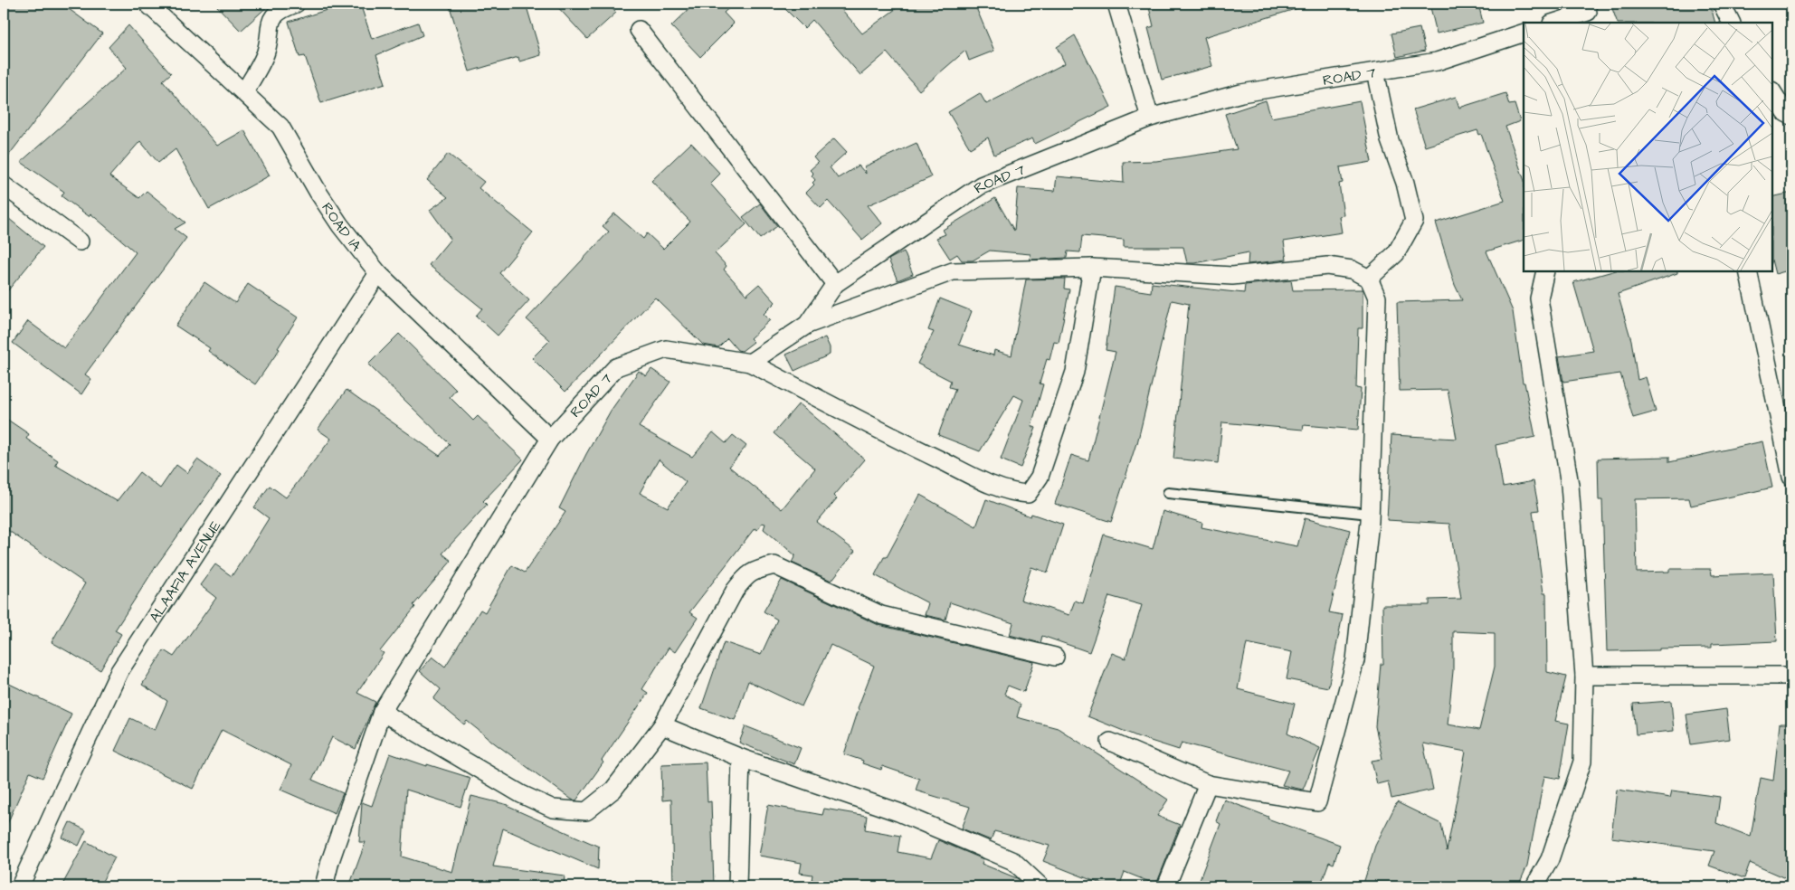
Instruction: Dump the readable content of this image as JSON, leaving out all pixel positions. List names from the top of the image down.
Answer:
{
  "streets": {
    "street": ["ROAD 7", "ROAD 1A", "ALAAFIA AVENUE"]
  },
  "crossings": [
    ["ROAD 7", "ROAD 1A"],
    ["ROAD 1A", "ALAAFIA AVENUE"]
  ]
}
